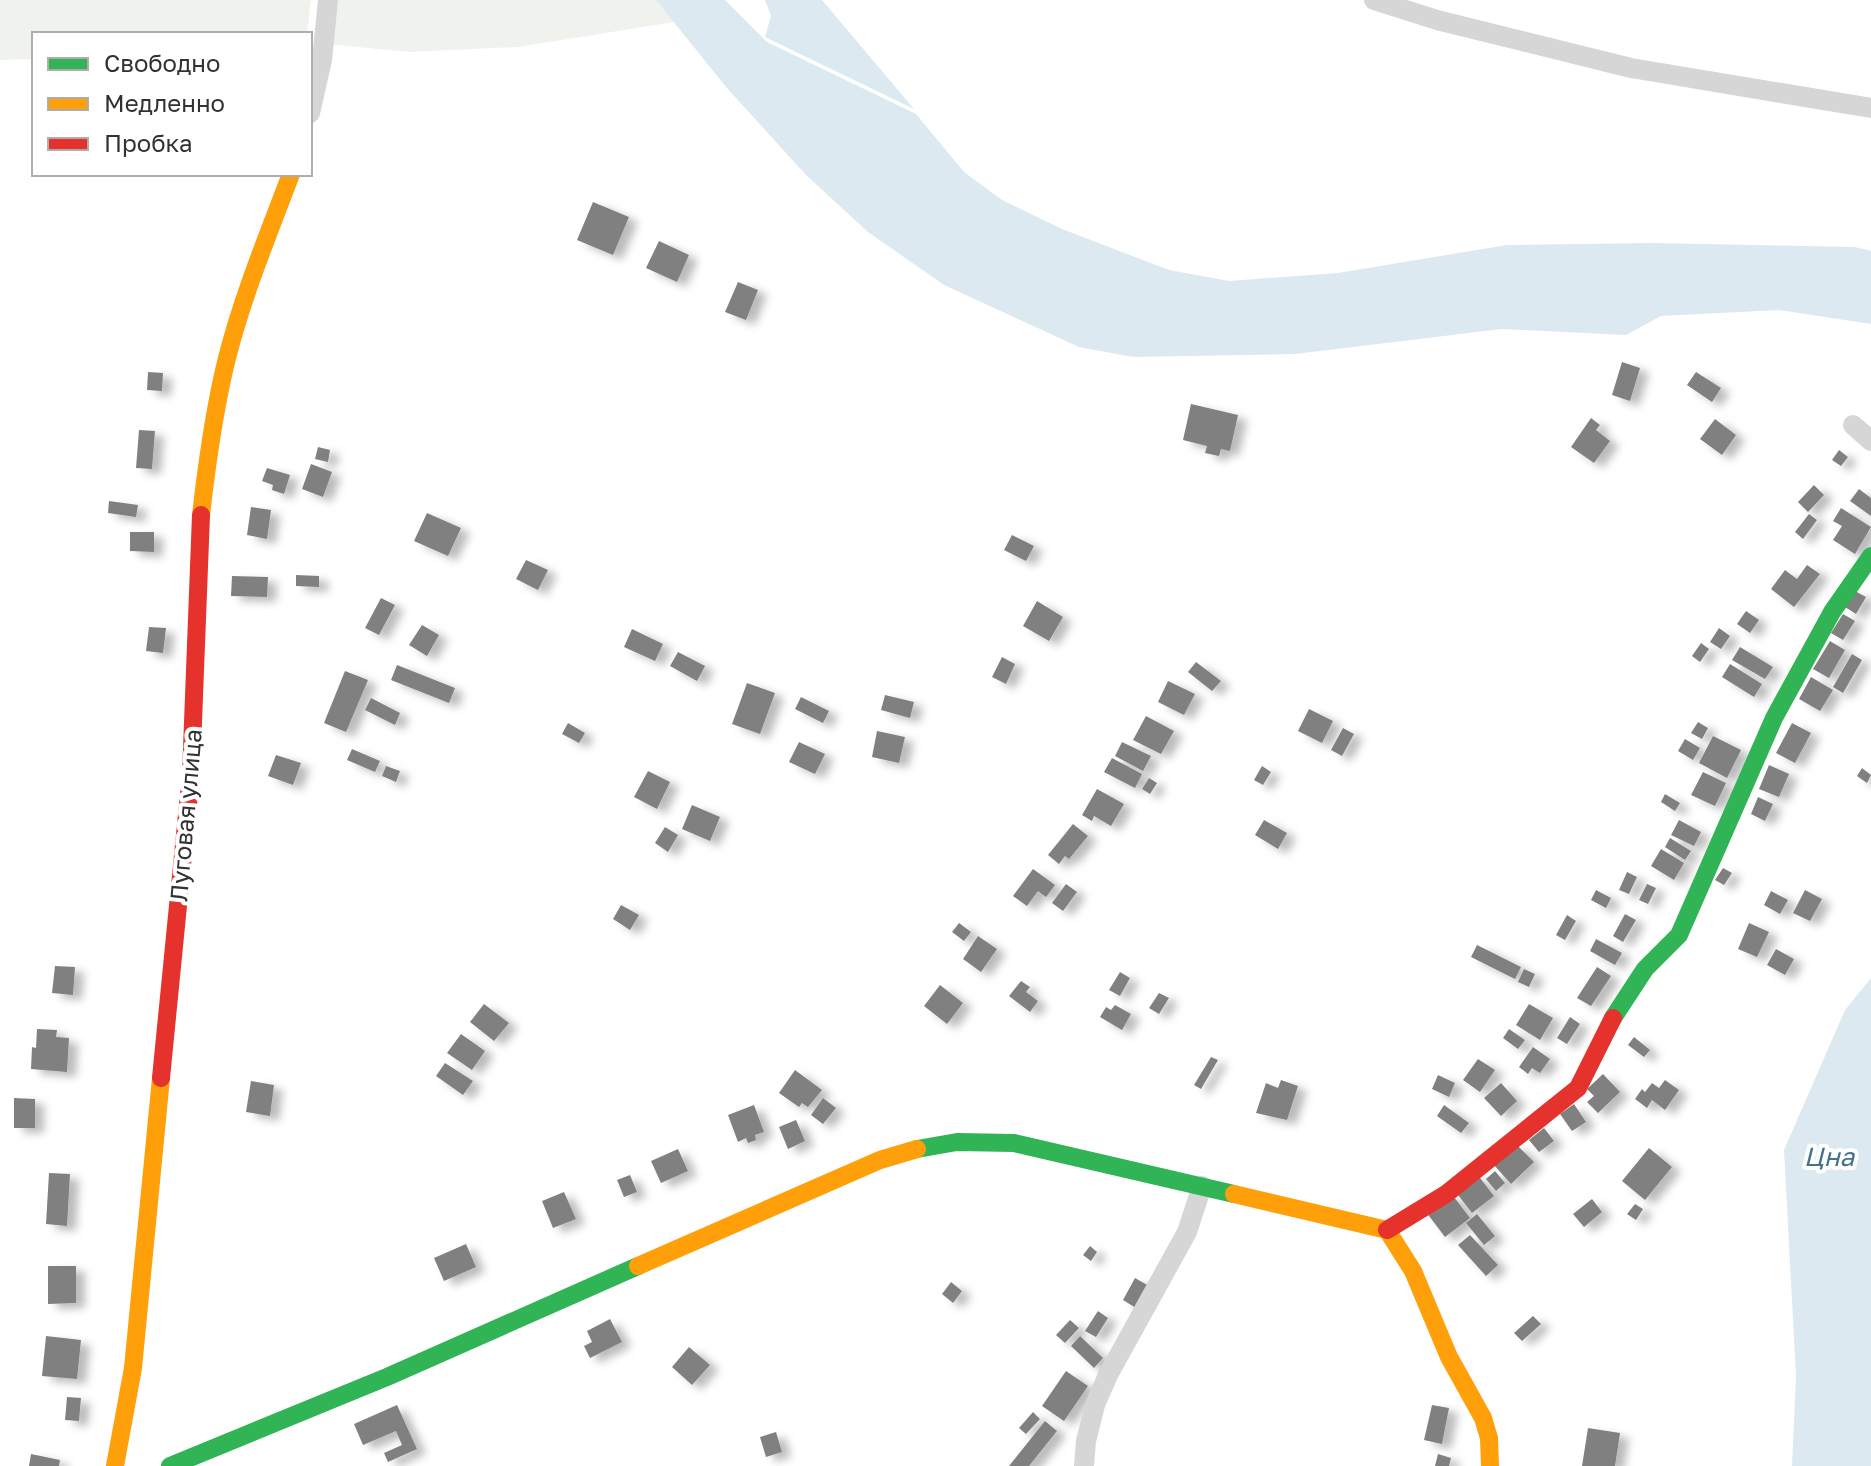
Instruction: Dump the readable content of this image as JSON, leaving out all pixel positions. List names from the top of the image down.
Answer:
{
  "streets": {
    "street": ["Луговая улица"]
  },
  "water": ["Цна"],
  "legend": ["Свободно", "Медленно", "Пробка"]
}
